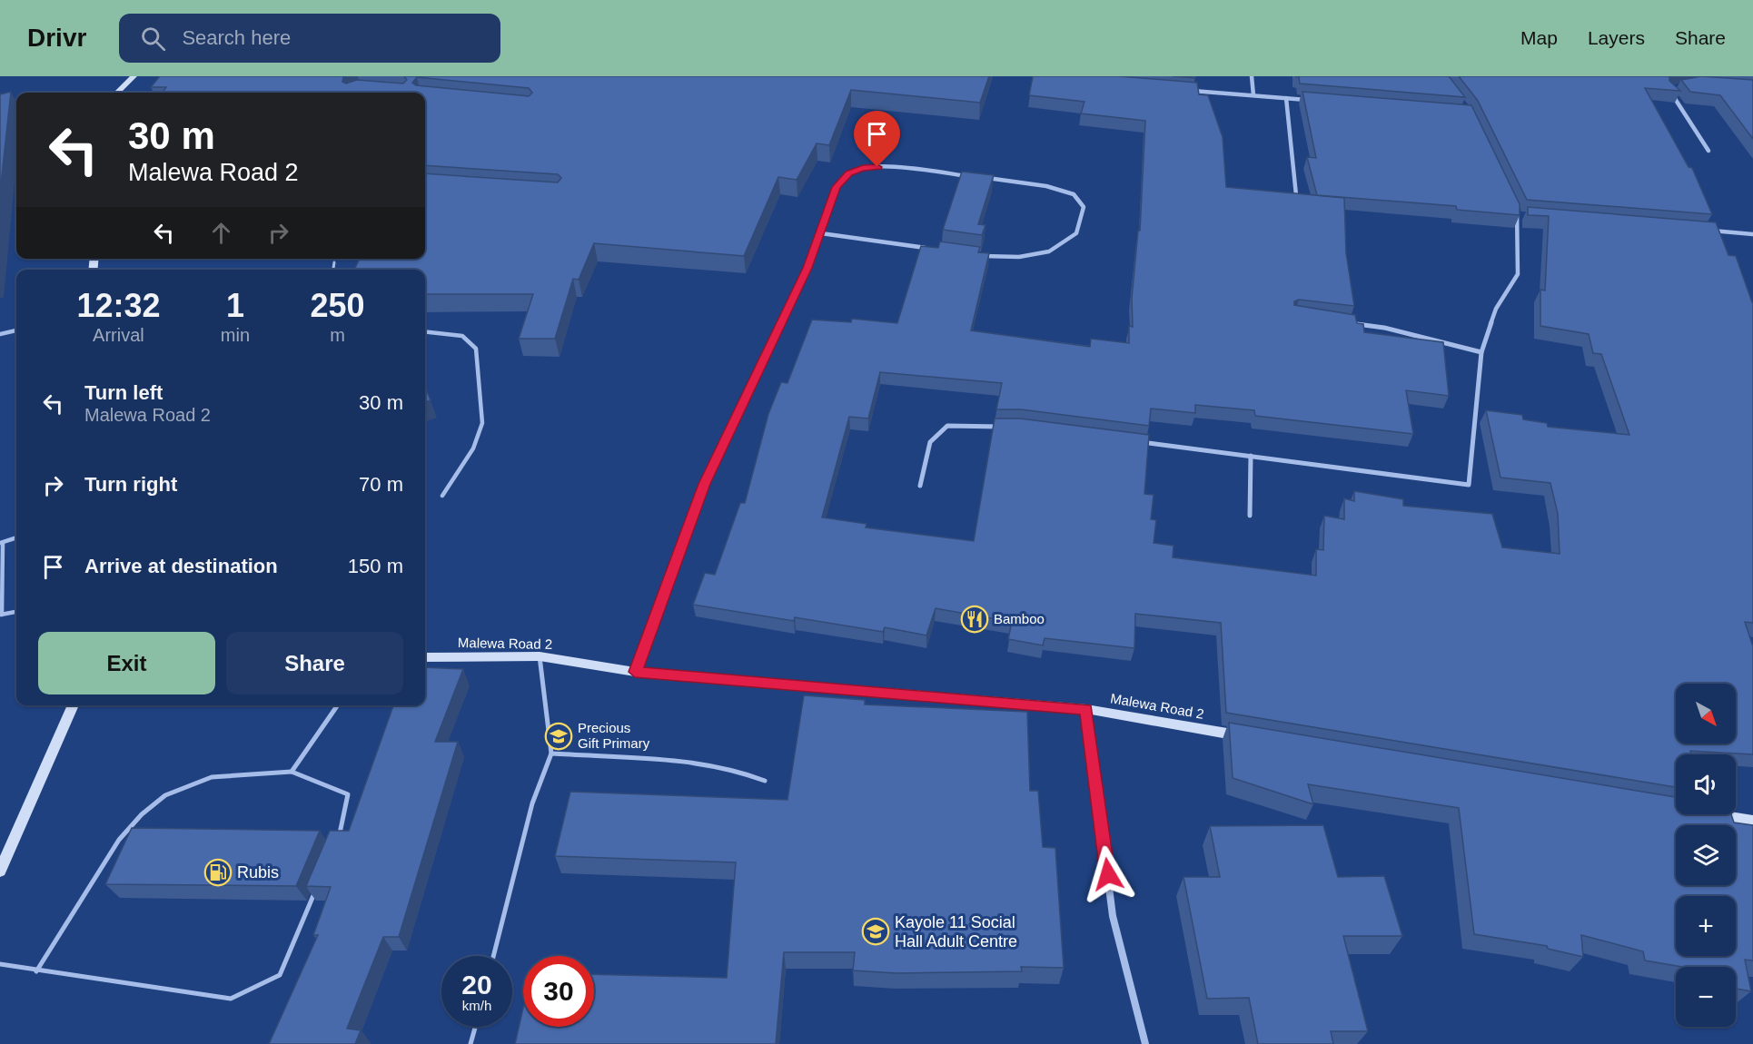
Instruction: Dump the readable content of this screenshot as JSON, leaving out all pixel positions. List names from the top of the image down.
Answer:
{
  "streets": {
    "main road": ["Malewa Road 2"]
  },
  "places": {
    "restaurant": ["Bamboo"],
    "school or university": ["Precious Gift Primary", "Kayole 11 Social Hall Adult Centre"],
    "fuel station": ["Rubis"]
  },
  "north": "bottom right",
  "page": {
    "header": "Drivr",
    "search": "Search here",
    "nav": ["Map", "Layers", "Share"],
    "turn": ["30 m", "Malewa Road 2"],
    "eta": [
      "12:32",
      "Arrival",
      "1",
      "min",
      "250",
      "m"
    ],
    "list": [
      {
        "name": "Turn left",
        "note": "Malewa Road 2",
        "value": "30 m"
      },
      {
        "name": "Turn right",
        "value": "70 m"
      },
      {
        "name": "Arrive at destination",
        "value": "150 m"
      }
    ],
    "buttons": ["Exit", "Share"],
    "map_buttons": ["+", "−"],
    "speed": "20 km/h",
    "limit": "30"
  }
}
